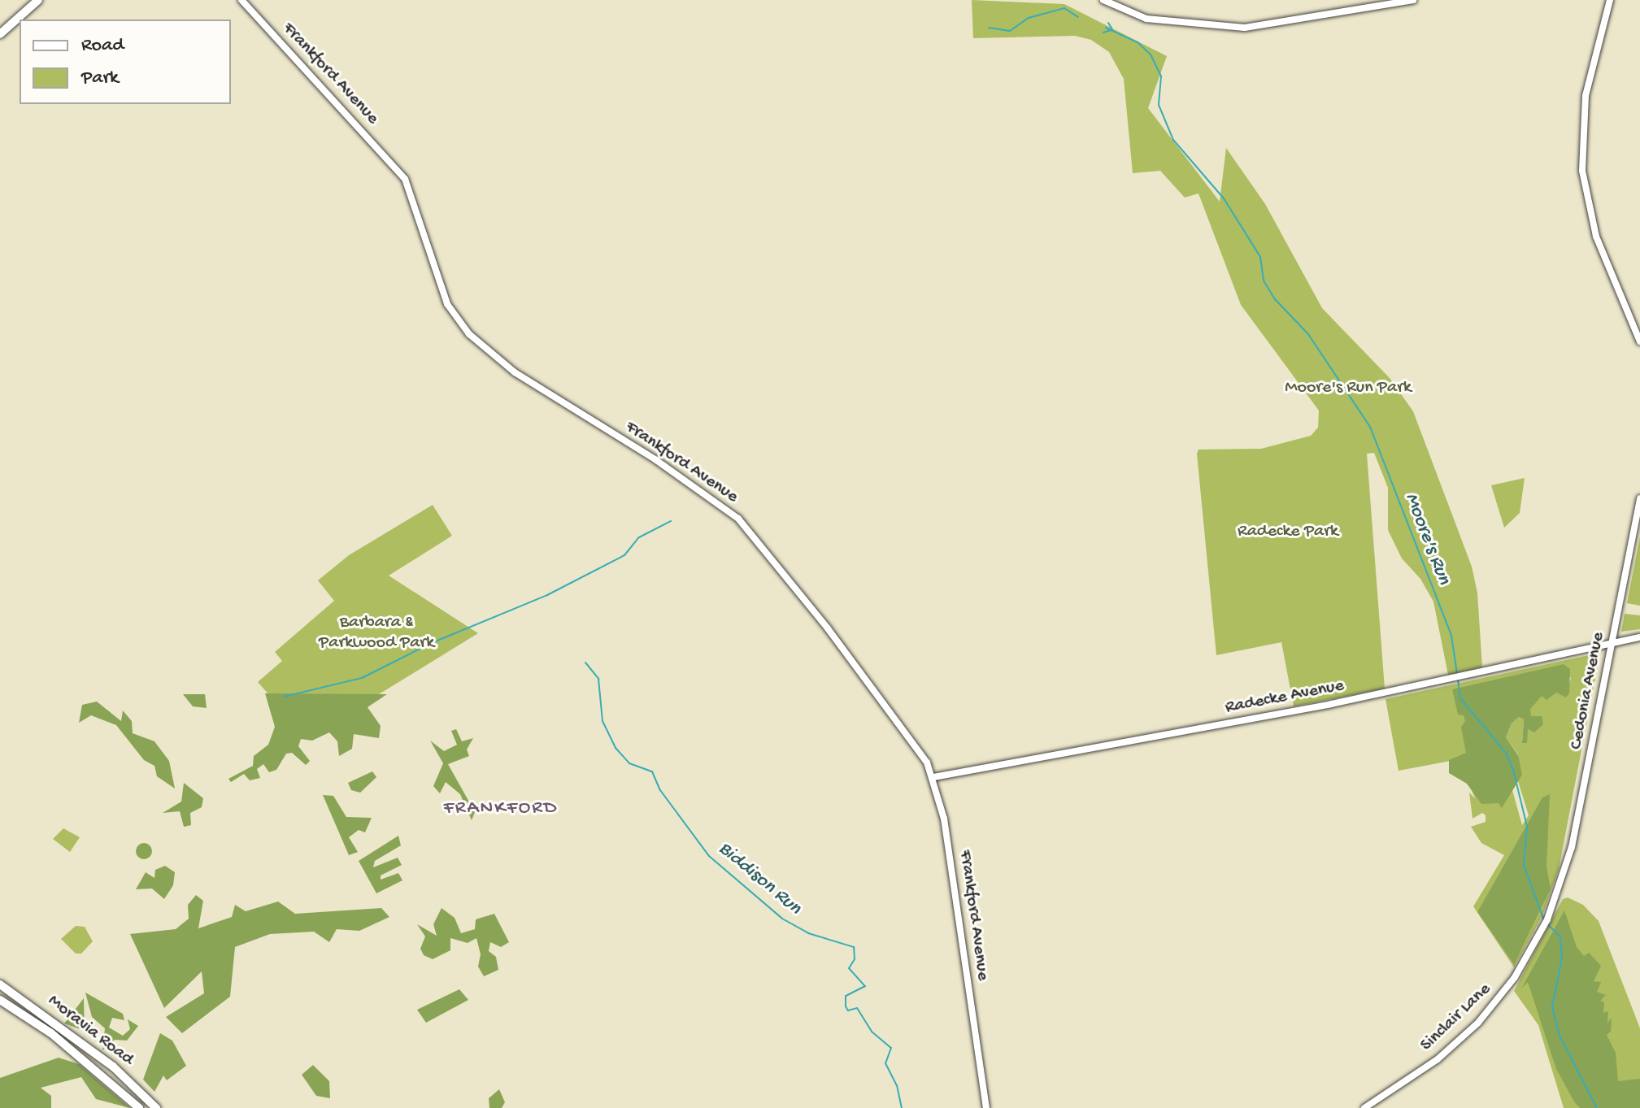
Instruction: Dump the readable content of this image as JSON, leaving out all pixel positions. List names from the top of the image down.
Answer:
{
  "streets": {
    "main road": ["Moravia Road"],
    "street": [
      "Frankford Avenue",
      "Cedonia Avenue",
      "Radecke Avenue",
      "Sinclair Lane"
    ]
  },
  "crossings": [
    ["Frankford Avenue", "Radecke Avenue"],
    ["Cedonia Avenue", "Radecke Avenue"],
    ["Cedonia Avenue", "Sinclair Lane"]
  ],
  "districts": ["FRANKFORD"],
  "water": ["Moore's Run", "Biddison Run"],
  "parks": ["Moore's Run Park", "Radecke Park", "Barbara & Parkwood Park"],
  "legend": ["Road", "Park"]
}
